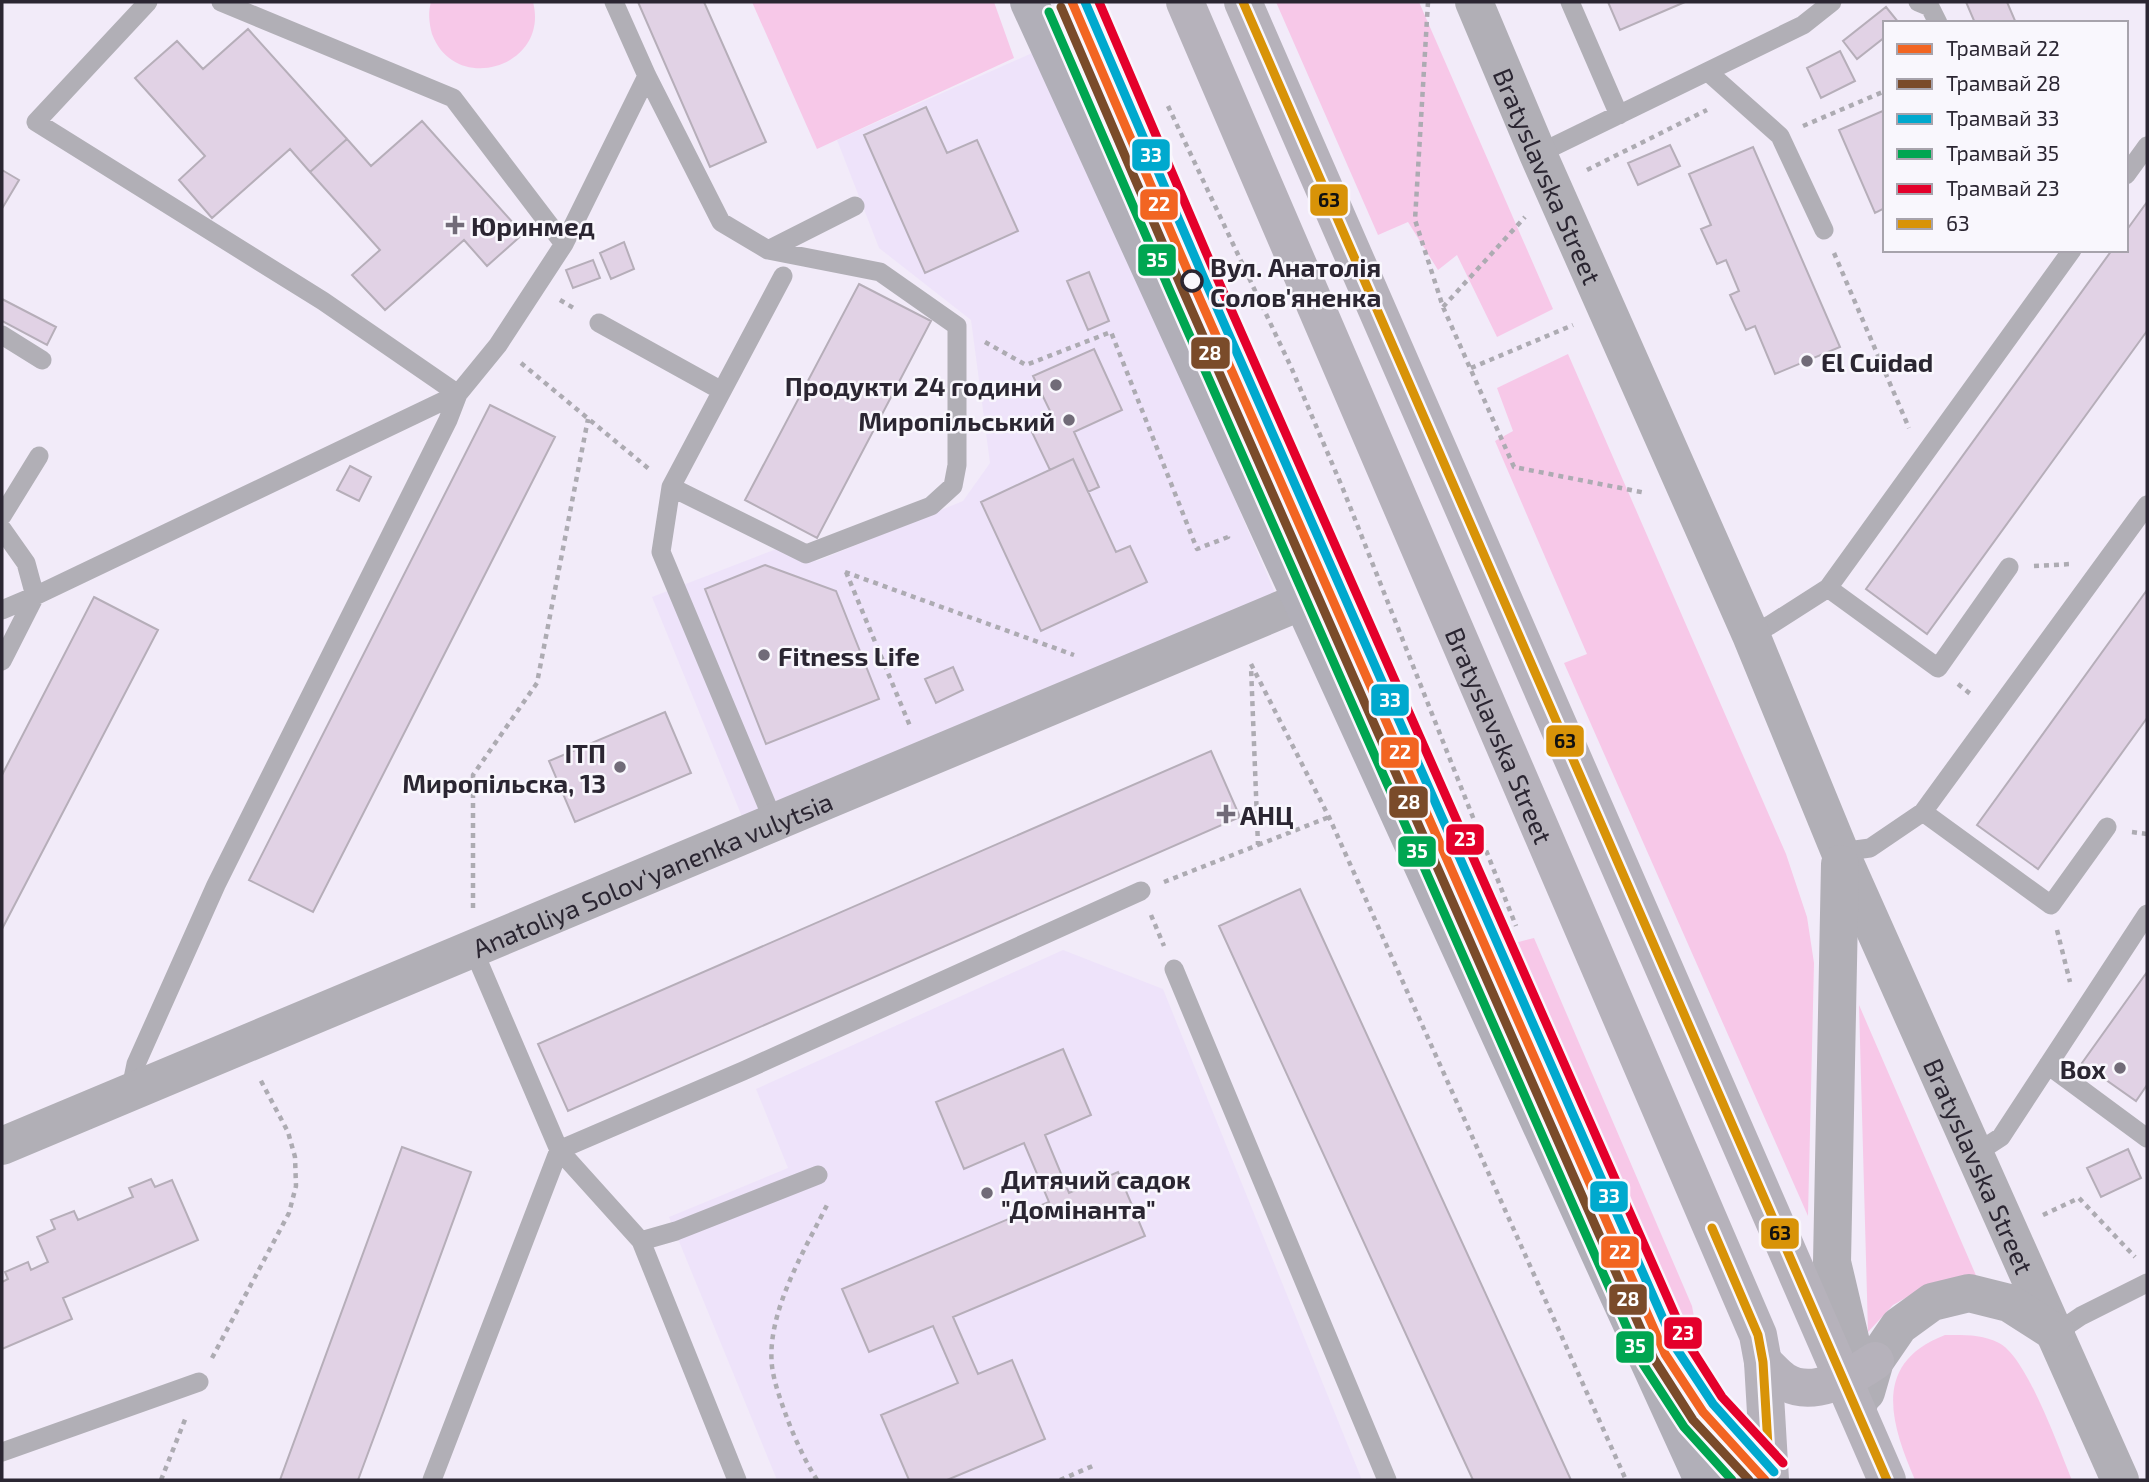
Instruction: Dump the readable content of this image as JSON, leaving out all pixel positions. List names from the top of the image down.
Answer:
{
  "streets": {
    "main road": ["Bratyslavska Street"],
    "street": ["Anatoliya Solov'yanenka vulytsia"]
  },
  "places": {
    "health": ["Юринмед", "АНЦ"],
    "other": [
      "Вул. Анатолія Солов'яненка",
      "El Cuidad",
      "Продукти 24 години",
      "Миропільський",
      "Fitness Life",
      "ІТП Миропільска, 13",
      "Box",
      "Дитячий садок \"Домінанта\""
    ]
  },
  "lines": [
    "tram line 22",
    "tram line 33",
    "tram line 23",
    "transit line 63",
    "tram line 28",
    "tram line 35"
  ],
  "legend": [
    "Трамвай 22",
    "Трамвай 28",
    "Трамвай 33",
    "Трамвай 35",
    "Трамвай 23",
    "63"
  ]
}
